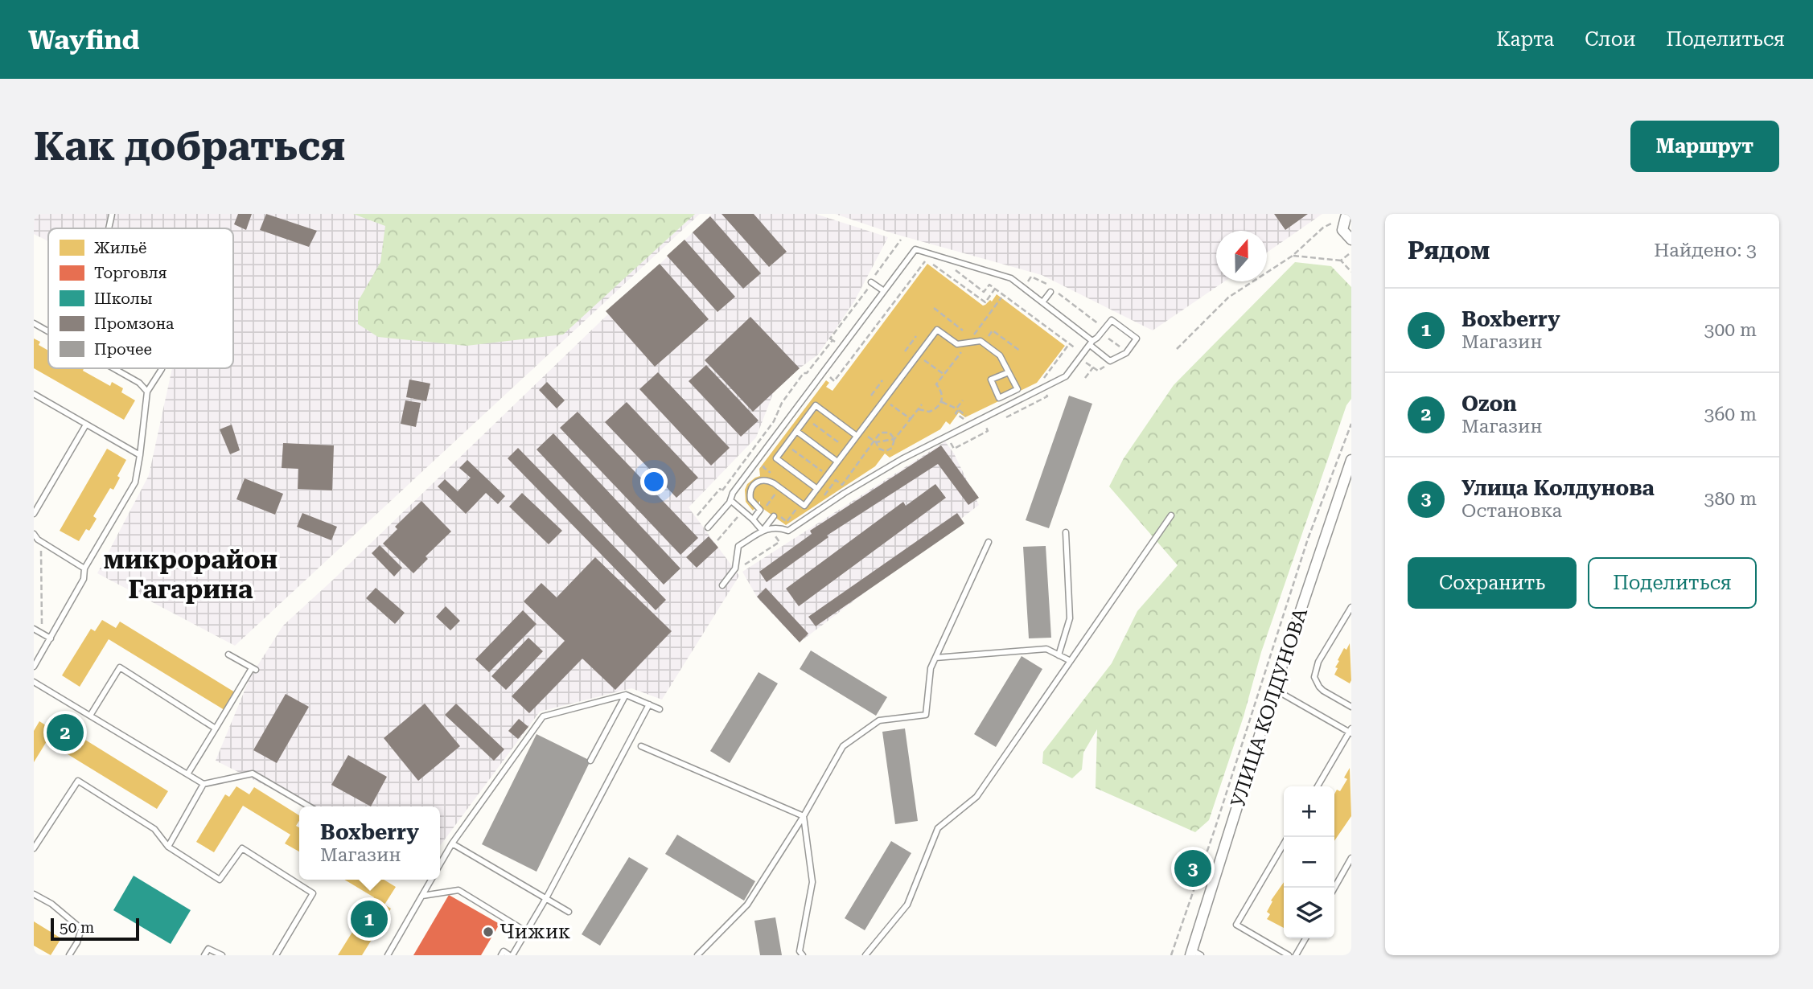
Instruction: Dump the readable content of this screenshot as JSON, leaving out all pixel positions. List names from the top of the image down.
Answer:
{
  "streets": {
    "street": ["УЛИЦА КОЛДУНОВА"]
  },
  "districts": ["микрорайон Гагарина"],
  "places": ["Чижик"],
  "legend": [
    "Жильё",
    "Торговля",
    "Школы",
    "Промзона",
    "Прочее"
  ],
  "scale_bar": "50 m",
  "north": "top",
  "page": {
    "header": "Wayfind",
    "nav": ["Карта", "Слои", "Поделиться"],
    "buttons": [
      "Маршрут",
      ["Сохранить", "Поделиться"]
    ],
    "title": "Как добраться",
    "heading": ["Рядом", "Найдено: 3"],
    "list": [
      {
        "mark": "1",
        "name": "Boxberry",
        "note": "Магазин",
        "value": "300 m"
      },
      {
        "mark": "2",
        "name": "Ozon",
        "note": "Магазин",
        "value": "360 m"
      },
      {
        "mark": "3",
        "name": "Улица Колдунова",
        "note": "Остановка",
        "value": "380 m"
      }
    ],
    "pins": ["2", "3", "1"],
    "map_buttons": ["+", "−"],
    "popup": ["Boxberry", "Магазин"],
    "scale": "50 m"
  }
}
